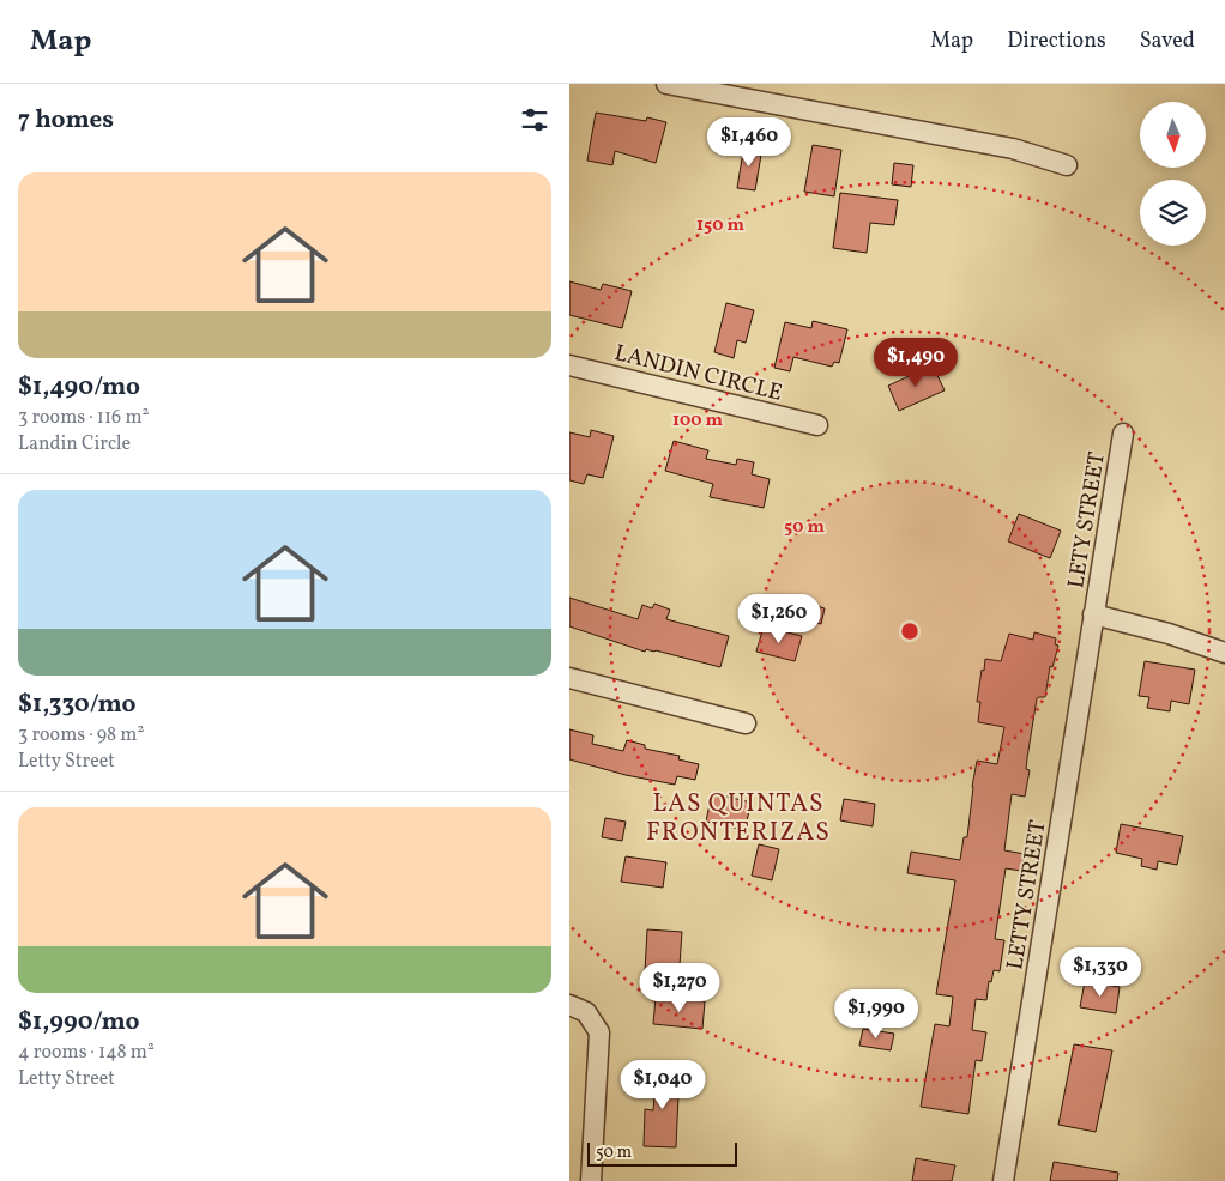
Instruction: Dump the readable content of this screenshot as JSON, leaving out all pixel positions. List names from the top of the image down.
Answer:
{
  "streets": {
    "street": ["LANDIN CIRCLE", "LETY STREET", "LETTY STREET"]
  },
  "crossings": [
    ["LETY STREET", "LETTY STREET"]
  ],
  "districts": ["LAS QUINTAS FRONTERIZAS"],
  "scale_bar": "50 m",
  "north": "bottom",
  "page": {
    "header": "Map",
    "nav": ["Map", "Directions", "Saved"],
    "heading": "7 homes",
    "price": [
      "$1,460",
      "$1,490",
      "$1,260",
      "$1,330",
      "$1,270",
      "$1,990",
      "$1,040"
    ],
    "list": [
      {
        "name": "$1,490/mo",
        "note": "3 rooms · 116 m² · Landin Circle"
      },
      {
        "name": "$1,330/mo",
        "note": "3 rooms · 98 m² · Letty Street"
      },
      {
        "name": "$1,990/mo",
        "note": "4 rooms · 148 m² · Letty Street"
      }
    ],
    "scale": "50 m"
  },
  "rings": ["150 m", "100 m", "50 m"]
}
